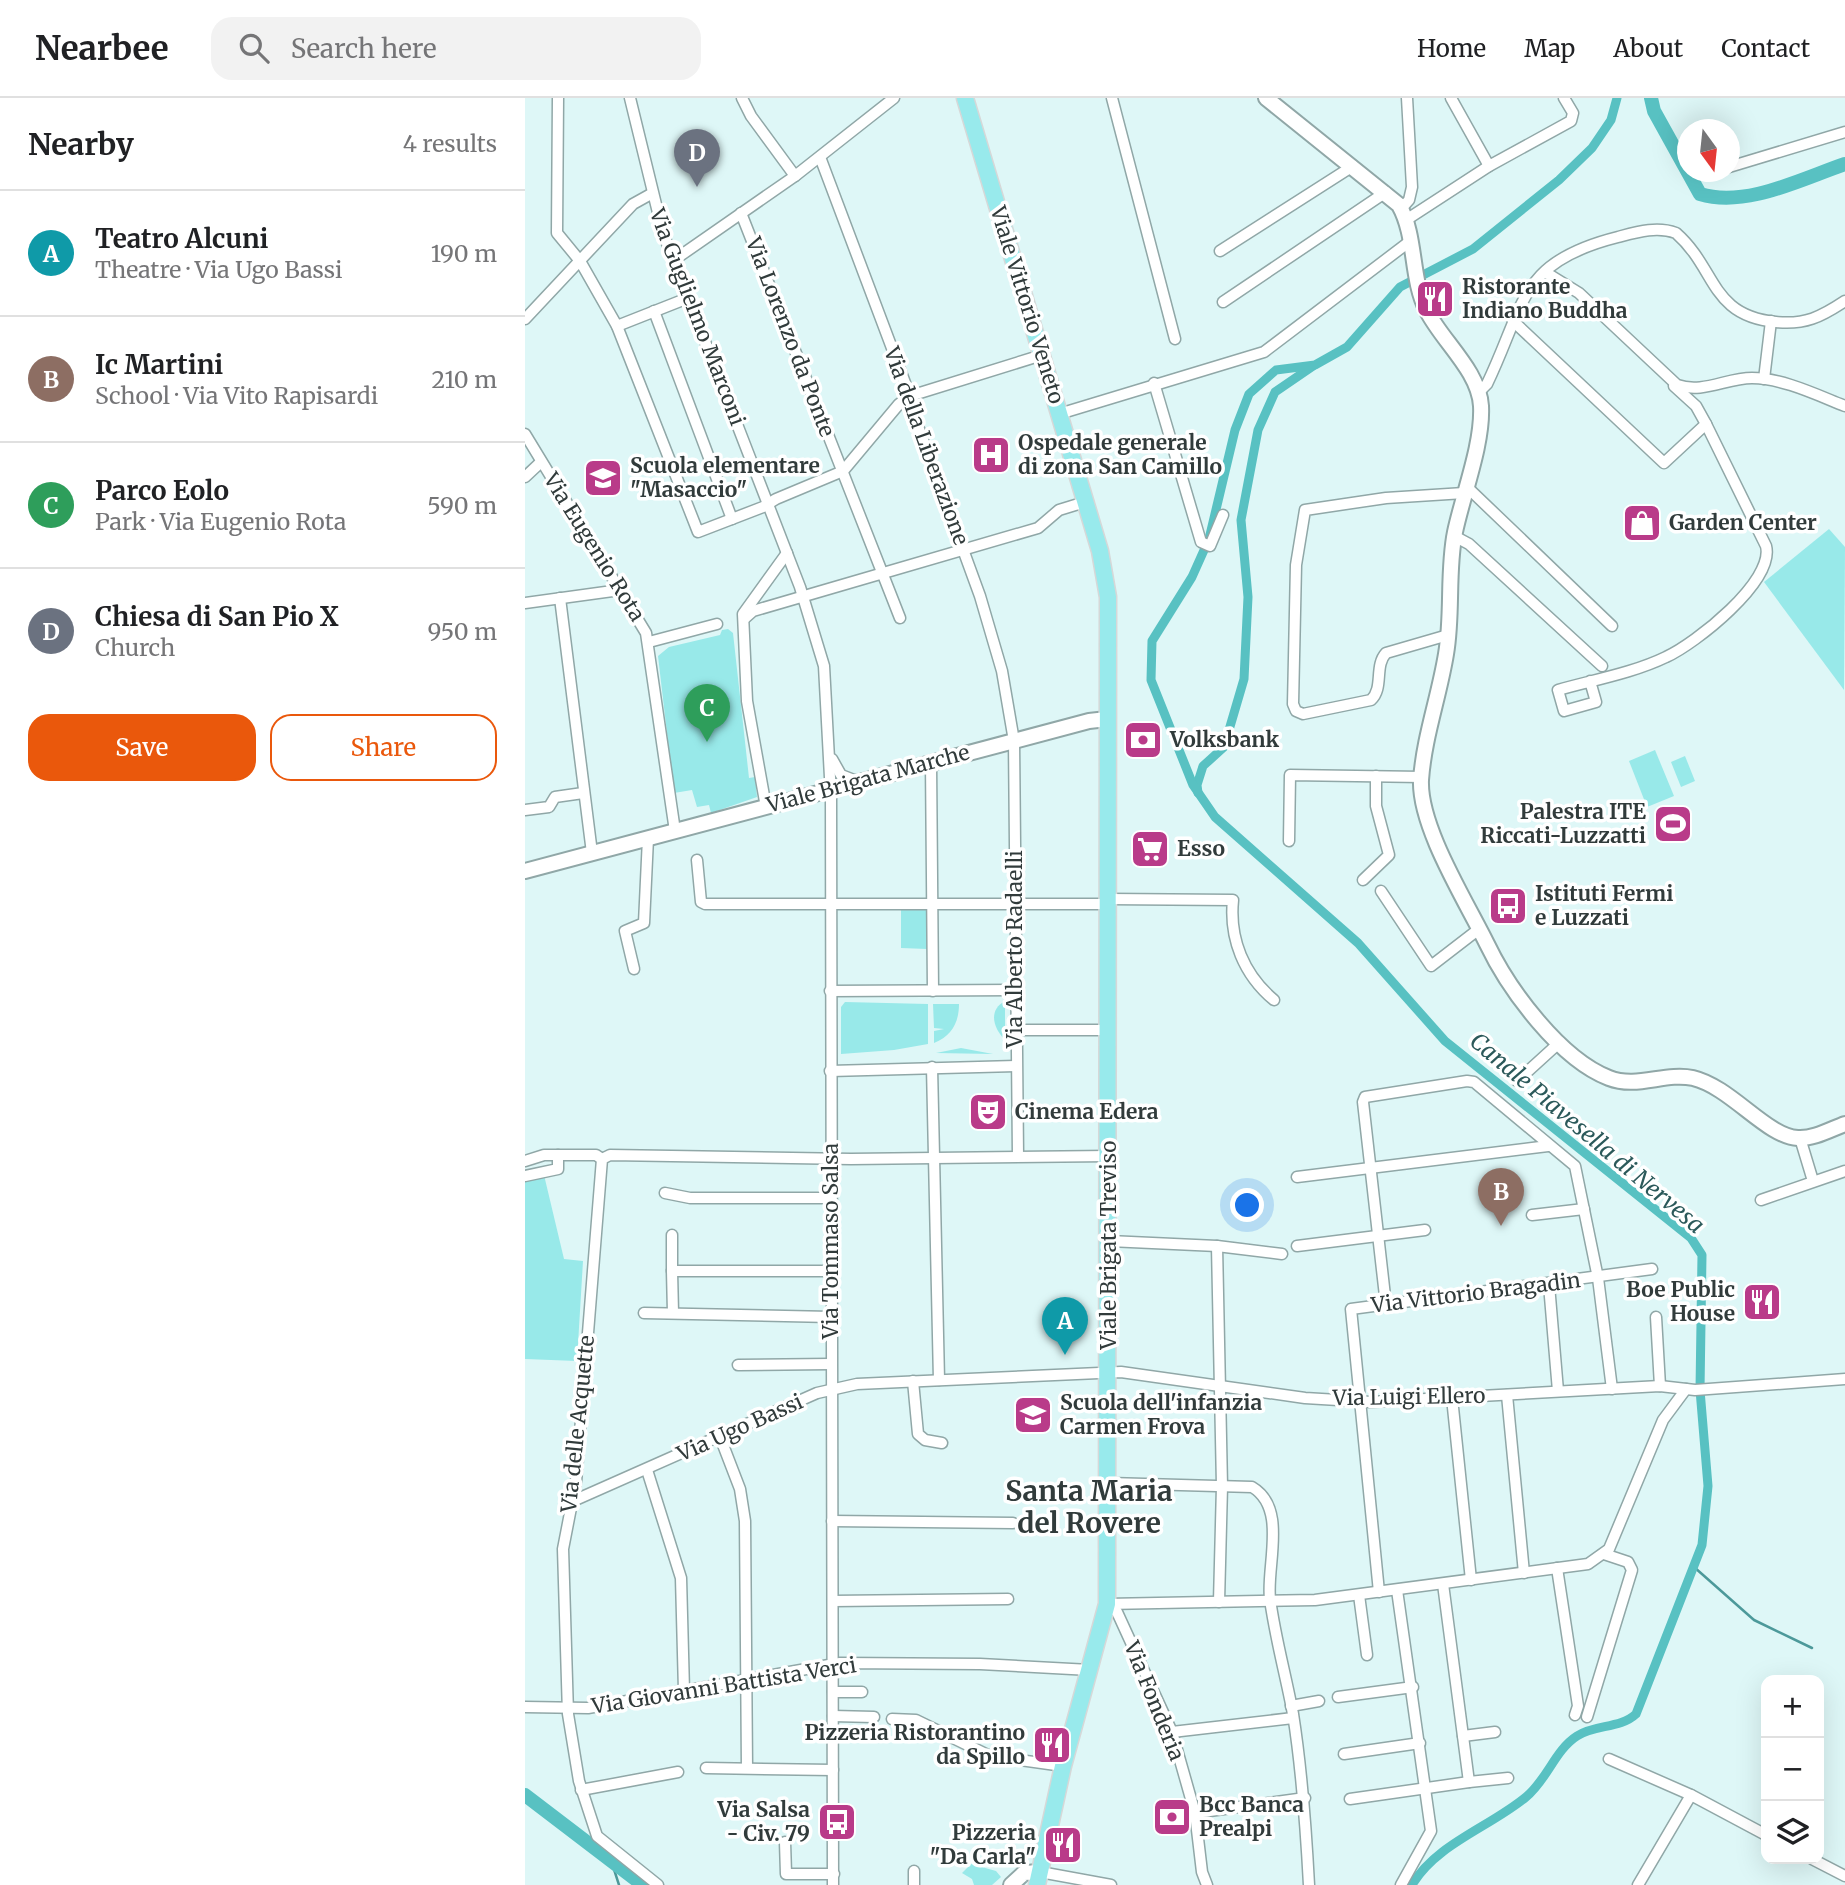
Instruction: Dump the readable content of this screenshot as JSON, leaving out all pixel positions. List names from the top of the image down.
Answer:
{
  "streets": {
    "main road": ["Viale Vittorio Veneto", "Viale Brigata Treviso"],
    "street": [
      "Via Guglielmo Marconi",
      "Via Lorenzo da Ponte",
      "Via della Liberazione",
      "Via Eugenio Rota",
      "Viale Brigata Marche",
      "Via Alberto Radaelli",
      "Via Tommaso Salsa",
      "Via Vittorio Bragadin",
      "Via Luigi Ellero",
      "Via delle Acquette",
      "Via Ugo Bassi",
      "Via Giovanni Battista Verci",
      "Via Fonderia"
    ]
  },
  "crossings": [
    ["Viale Vittorio Veneto", "Viale Brigata Marche"],
    ["Viale Vittorio Veneto", "Viale Brigata Treviso"],
    ["Via Guglielmo Marconi", "Via Tommaso Salsa"],
    ["Via della Liberazione", "Viale Brigata Marche"],
    ["Via della Liberazione", "Via Alberto Radaelli"],
    ["Via Eugenio Rota", "Viale Brigata Marche"],
    ["Viale Brigata Marche", "Via Alberto Radaelli"],
    ["Viale Brigata Marche", "Via Tommaso Salsa"],
    ["Viale Brigata Marche", "Viale Brigata Treviso"],
    ["Via Tommaso Salsa", "Via Ugo Bassi"],
    ["Via Tommaso Salsa", "Via Giovanni Battista Verci"],
    ["Viale Brigata Treviso", "Via Luigi Ellero"],
    ["Viale Brigata Treviso", "Via Ugo Bassi"],
    ["Viale Brigata Treviso", "Via Giovanni Battista Verci"],
    ["Viale Brigata Treviso", "Via Fonderia"],
    ["Via Vittorio Bragadin", "Via Luigi Ellero"],
    ["Via Luigi Ellero", "Via Ugo Bassi"],
    ["Via delle Acquette", "Via Ugo Bassi"],
    ["Via delle Acquette", "Via Giovanni Battista Verci"]
  ],
  "districts": ["Santa Maria del Rovere"],
  "water": ["Canale Piavesella di Nervesa"],
  "places": {
    "restaurant": [
      "Ristorante Indiano Buddha",
      "Boe Public House",
      "Pizzeria Ristorantino da Spillo",
      "Pizzeria \"Da Carla\""
    ],
    "hospital": ["Ospedale generale di zona San Camillo"],
    "school or university": ["Scuola elementare \"Masaccio\"", "Scuola dell'infanzia Carmen Frova"],
    "shop": ["Garden Center"],
    "bank": ["Volksbank", "Bcc Banca Prealpi"],
    "sports": ["Palestra ITE Riccati-Luzzatti"],
    "supermarket": ["Esso"],
    "bus stop": ["Istituti Fermi e Luzzati", "Via Salsa - Civ. 79"],
    "theatre": ["Cinema Edera"]
  },
  "north": "bottom",
  "page": {
    "header": "Nearbee",
    "search": "Search here",
    "nav": [
      "Home",
      "Map",
      "About",
      "Contact"
    ],
    "heading": ["Nearby", "4 results"],
    "pins": [
      "D",
      "C",
      "B",
      "A"
    ],
    "list": [
      {
        "mark": "A",
        "name": "Teatro Alcuni",
        "note": "Theatre · Via Ugo Bassi",
        "value": "190 m"
      },
      {
        "mark": "B",
        "name": "Ic Martini",
        "note": "School · Via Vito Rapisardi",
        "value": "210 m"
      },
      {
        "mark": "C",
        "name": "Parco Eolo",
        "note": "Park · Via Eugenio Rota",
        "value": "590 m"
      },
      {
        "mark": "D",
        "name": "Chiesa di San Pio X",
        "note": "Church",
        "value": "950 m"
      }
    ],
    "buttons": ["Save", "Share"],
    "map_buttons": ["+", "−"]
  }
}
